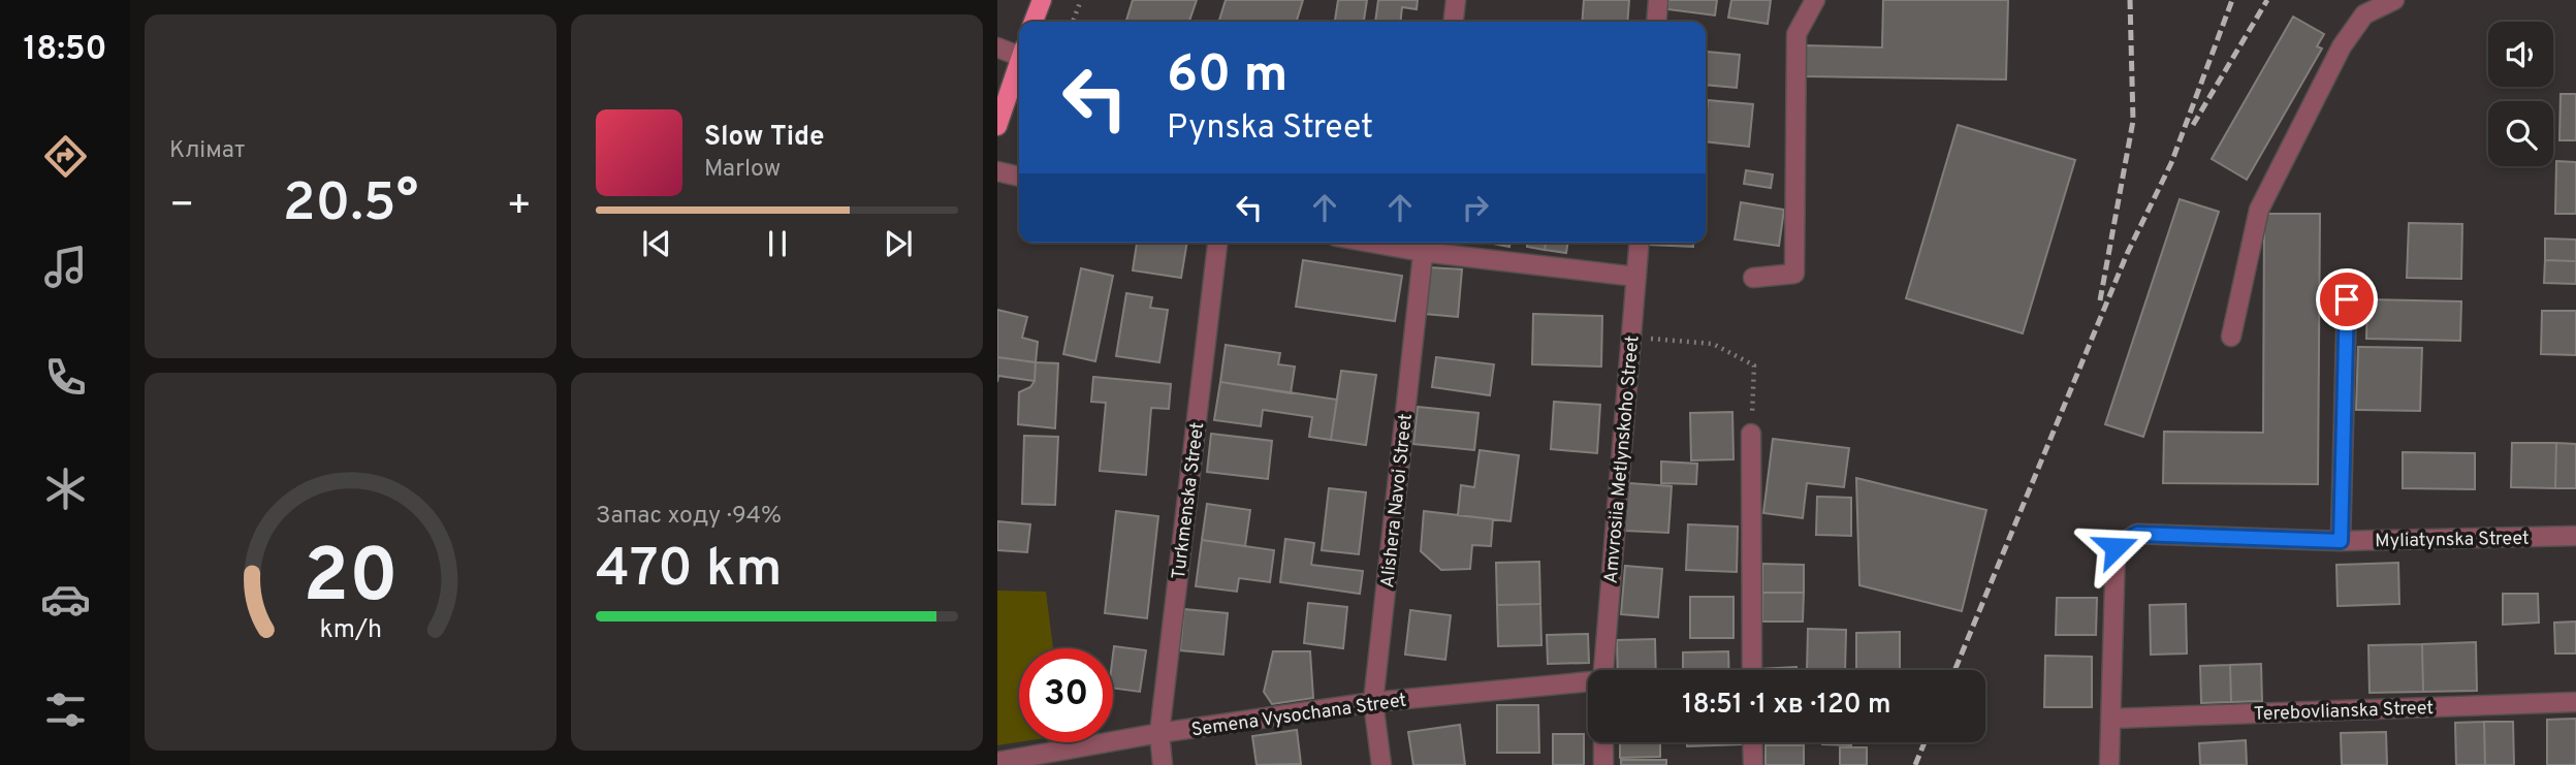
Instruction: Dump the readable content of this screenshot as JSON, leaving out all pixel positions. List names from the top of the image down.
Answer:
{
  "streets": {
    "street": [
      "Amvrosiia Metlynskoho Street",
      "Turkmenska Street",
      "Alishera Navoi Street",
      "Myliatynska Street",
      "Terebovlianska Street",
      "Semena Vysochana Street"
    ]
  },
  "crossings": [
    ["Turkmenska Street", "Semena Vysochana Street"],
    ["Alishera Navoi Street", "Semena Vysochana Street"],
    ["Myliatynska Street", "Terebovlianska Street"]
  ],
  "page": {
    "tabs": "18:50",
    "tile": [
      "Клімат",
      ["Запас ходу · 94%", "470 km"]
    ],
    "turn": ["60 m", "Pynska Street"],
    "song": ["Slow Tide", "Marlow"],
    "heat": ["−", "20.5°", "+"],
    "limit": "30",
    "trip": "18:51 · 1 хв · 120 m",
    "gauge": ["20", "km/h"]
  }
}
